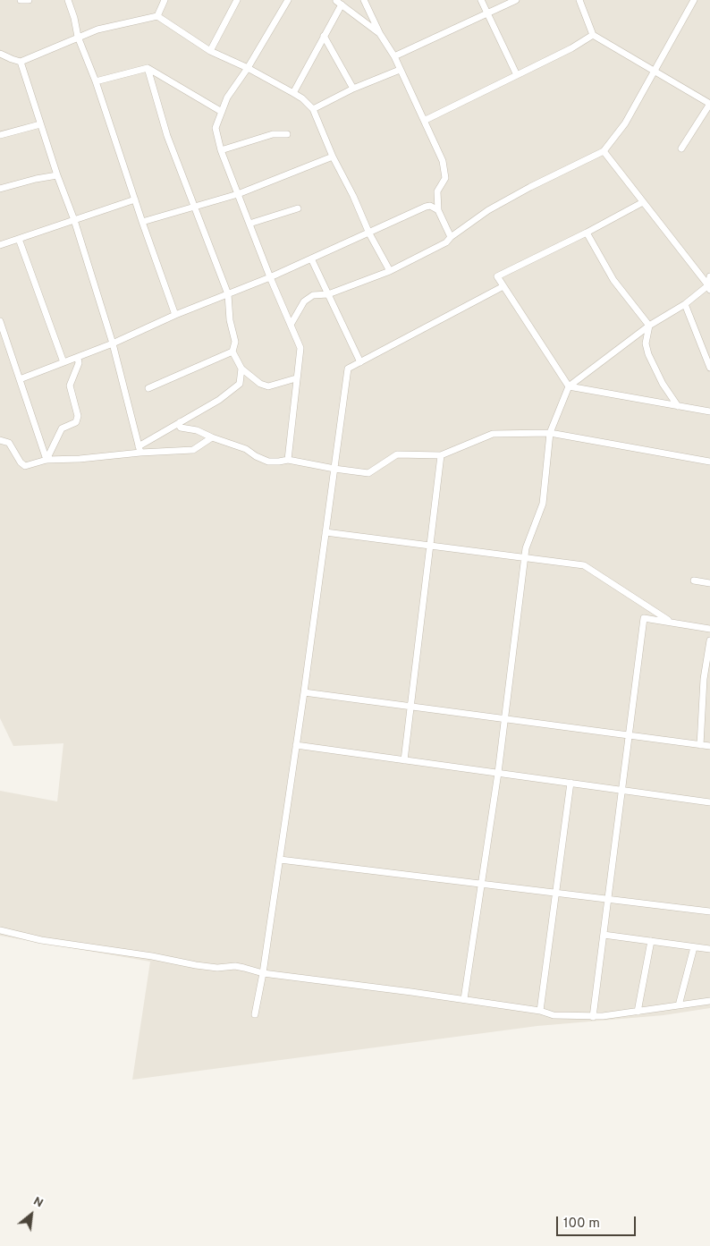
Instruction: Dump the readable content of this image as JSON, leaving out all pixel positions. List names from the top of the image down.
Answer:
{
  "scale_bar": "100 m",
  "north": "top right"
}
